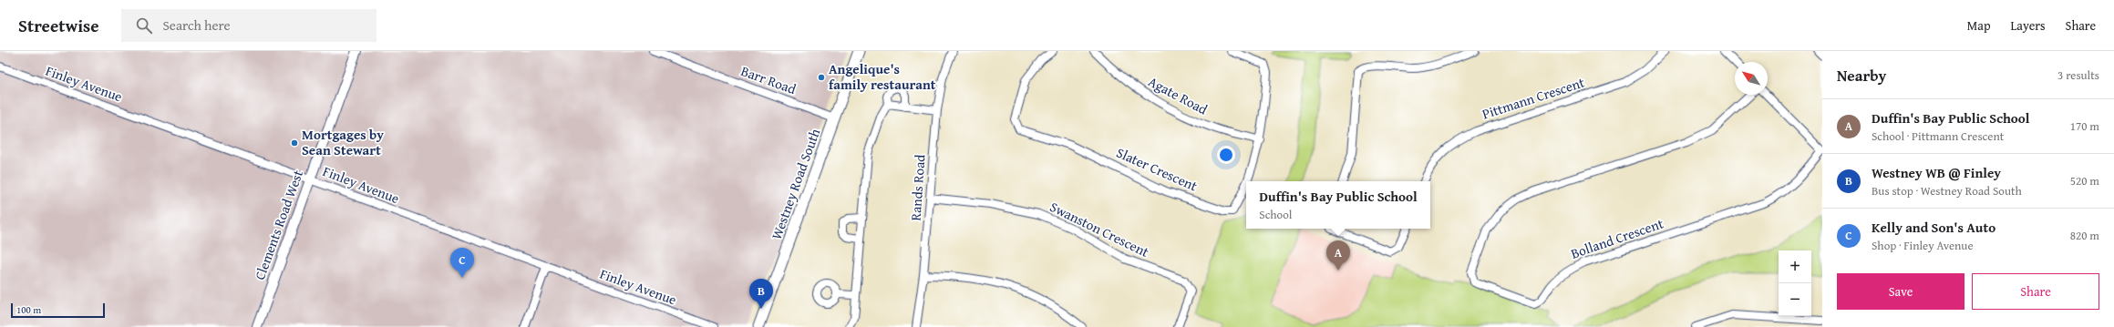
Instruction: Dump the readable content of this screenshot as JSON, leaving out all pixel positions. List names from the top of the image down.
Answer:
{
  "streets": {
    "main road": ["Westney Road South"],
    "street": [
      "Barr Road",
      "Finley Avenue",
      "Agate Road",
      "Pittmann Crescent",
      "Slater Crescent",
      "Rands Road",
      "Clements Road West",
      "Swanston Crescent",
      "Bolland Crescent"
    ]
  },
  "crossings": [
    ["Barr Road", "Westney Road South"],
    ["Finley Avenue", "Clements Road West"],
    ["Agate Road", "Slater Crescent"],
    ["Rands Road", "Swanston Crescent"]
  ],
  "places": ["Angelique's family restaurant", "Mortgages by Sean Stewart"],
  "scale_bar": "100 m",
  "north": "top left",
  "page": {
    "header": "Streetwise",
    "search": "Search here",
    "nav": ["Map", "Layers", "Share"],
    "heading": ["Nearby", "3 results"],
    "list": [
      {
        "mark": "A",
        "name": "Duffin's Bay Public School",
        "note": "School · Pittmann Crescent",
        "value": "170 m"
      },
      {
        "mark": "B",
        "name": "Westney WB @ Finley",
        "note": "Bus stop · Westney Road South",
        "value": "520 m"
      },
      {
        "mark": "C",
        "name": "Kelly and Son's Auto",
        "note": "Shop · Finley Avenue",
        "value": "820 m"
      }
    ],
    "popup": ["Duffin's Bay Public School", "School"],
    "pins": ["A", "C", "B"],
    "map_buttons": ["+", "−"],
    "buttons": ["Save", "Share"],
    "scale": "100 m"
  }
}
